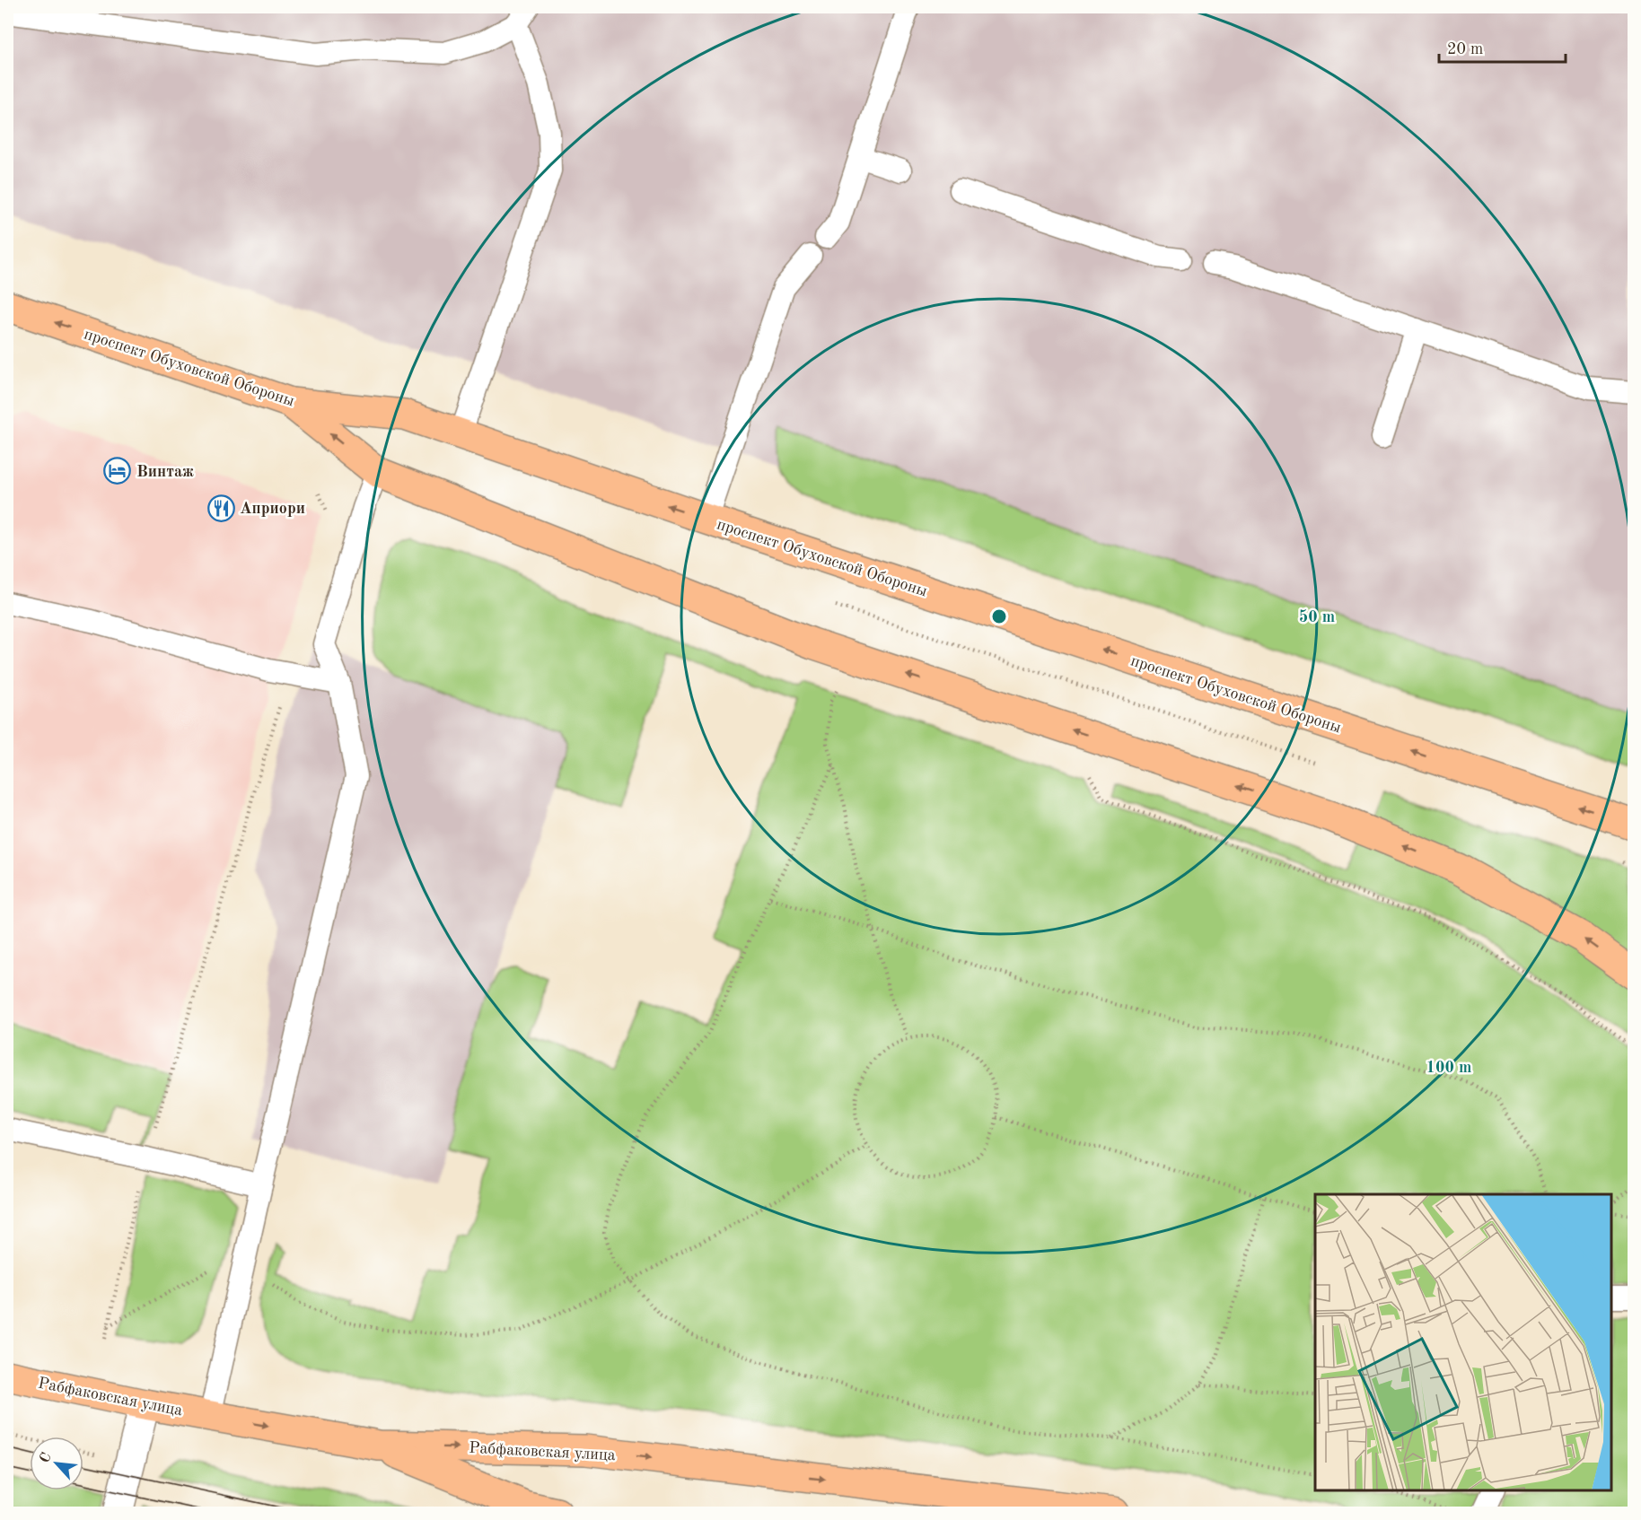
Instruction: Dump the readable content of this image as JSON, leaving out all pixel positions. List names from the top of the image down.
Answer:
{
  "streets": {
    "main road": ["проспект Обуховской Обороны", "Рабфаковская улица"]
  },
  "one_way": ["Рабфаковская улица"],
  "places": {
    "hotel": ["Винтаж"],
    "restaurant": ["Априори"]
  },
  "scale_bar": "20 m",
  "north": "top left",
  "rings": ["50 m", "100 m"]
}
